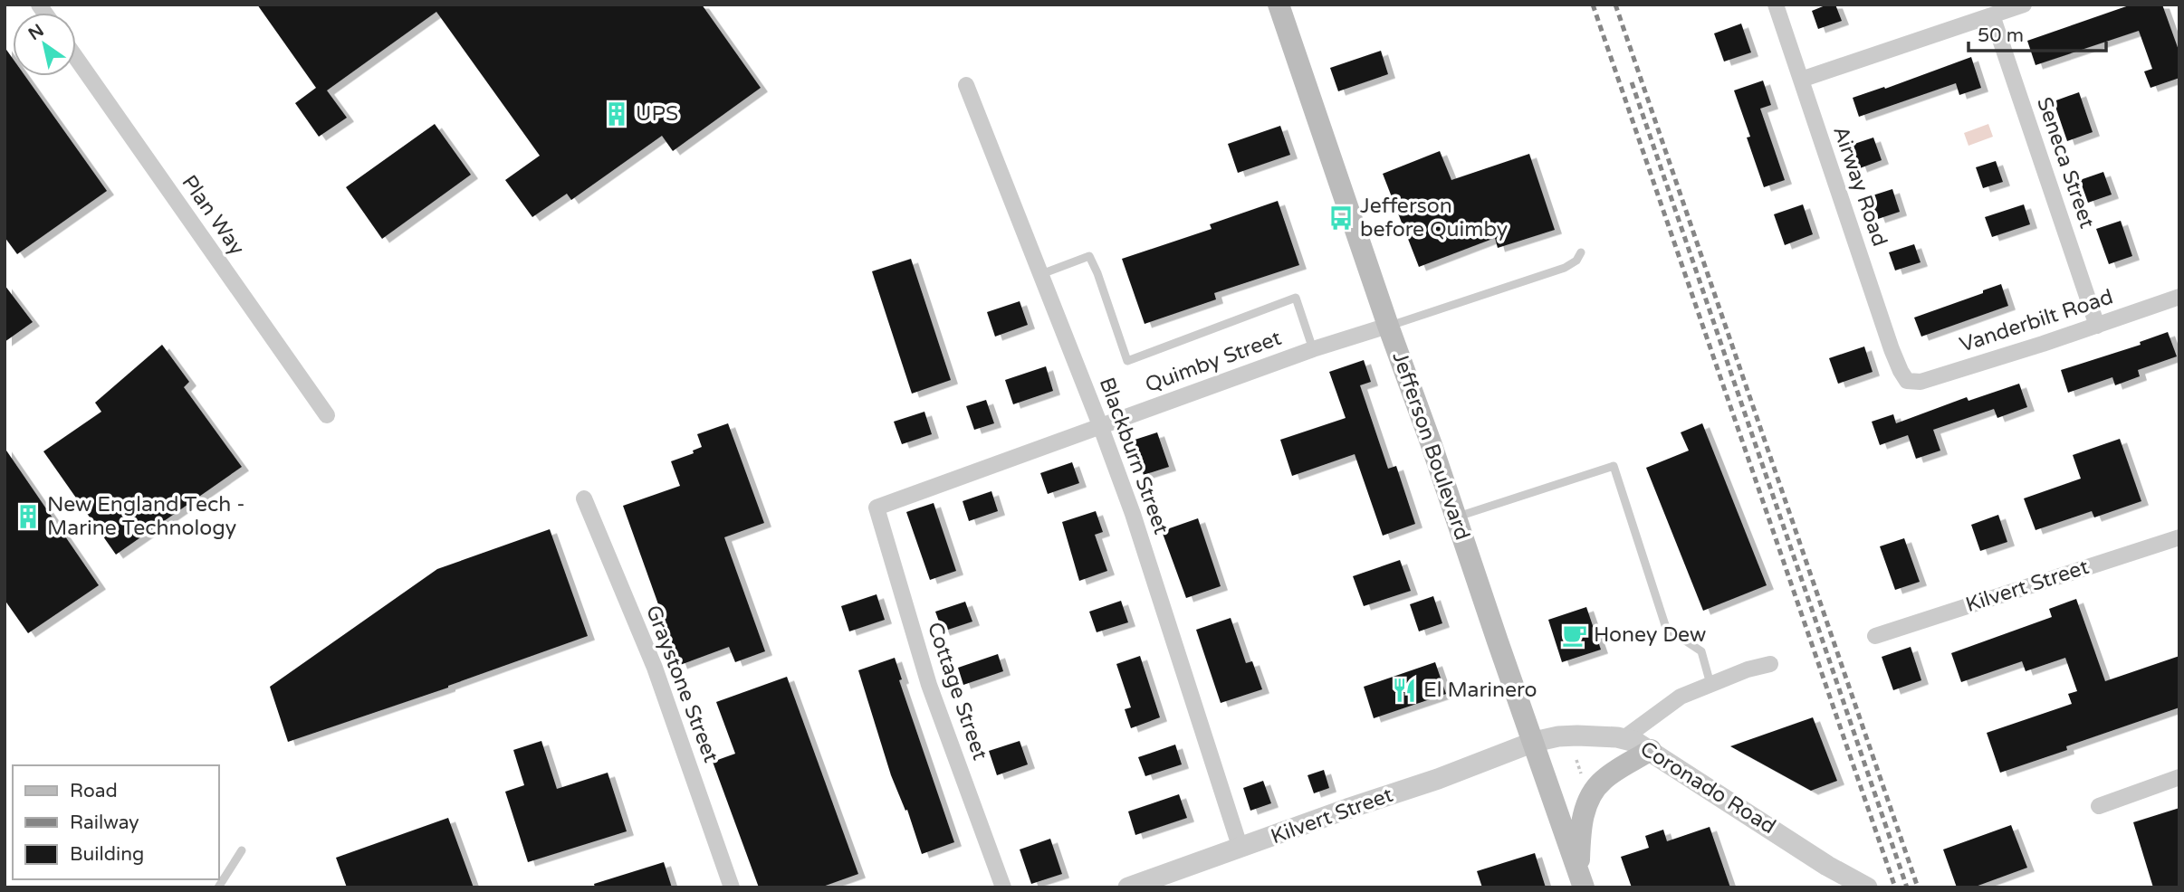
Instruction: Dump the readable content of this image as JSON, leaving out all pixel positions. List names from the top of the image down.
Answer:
{
  "streets": {
    "main road": ["Jefferson Boulevard"],
    "street": [
      "Seneca Street",
      "Airway Road",
      "Plan Way",
      "Vanderbilt Road",
      "Quimby Street",
      "Blackburn Street",
      "Kilvert Street",
      "Graystone Street",
      "Cottage Street",
      "Coronado Road"
    ]
  },
  "crossings": [
    ["Seneca Street", "Vanderbilt Road"],
    ["Airway Road", "Vanderbilt Road"],
    ["Quimby Street", "Jefferson Boulevard"],
    ["Quimby Street", "Blackburn Street"],
    ["Quimby Street", "Cottage Street"],
    ["Jefferson Boulevard", "Kilvert Street"],
    ["Jefferson Boulevard", "Coronado Road"],
    ["Blackburn Street", "Kilvert Street"],
    ["Kilvert Street", "Coronado Road"]
  ],
  "places": {
    "building": ["UPS", "New England Tech - Marine Technology"],
    "bus stop": ["Jefferson before Quimby"],
    "cafe": ["Honey Dew"],
    "restaurant": ["El Marinero"]
  },
  "legend": ["Road", "Railway", "Building"],
  "scale_bar": "50 m",
  "north": "top left"
}
